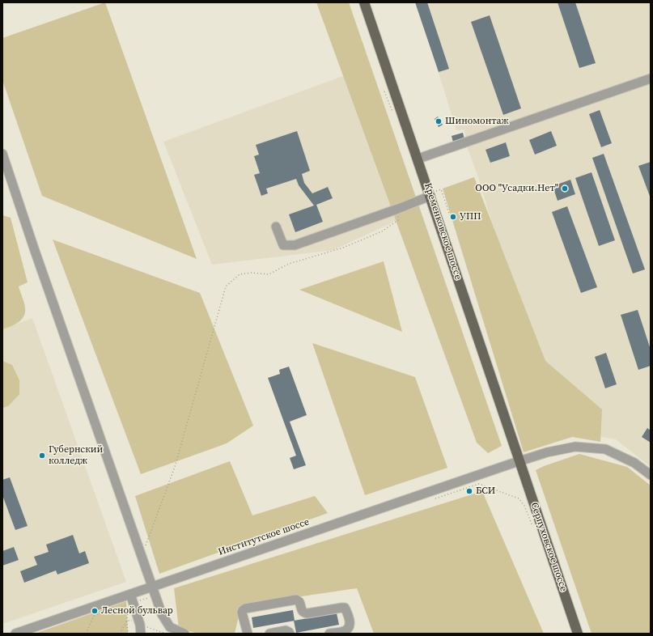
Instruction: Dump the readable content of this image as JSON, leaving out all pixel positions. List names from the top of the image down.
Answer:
{
  "streets": {
    "main road": ["Кременковское шоссе", "Серпуховское шоссе"],
    "street": ["Институтское шоссе"]
  },
  "crossings": [
    ["Кременковское шоссе", "Институтское шоссе"],
    ["Кременковское шоссе", "Серпуховское шоссе"],
    ["Институтское шоссе", "Серпуховское шоссе"]
  ],
  "places": [
    "Шиномонтаж",
    "ООО \"Усадки.Нет\"",
    "УПП",
    "Губернский колледж",
    "БСИ",
    "Лесной бульвар"
  ]
}
